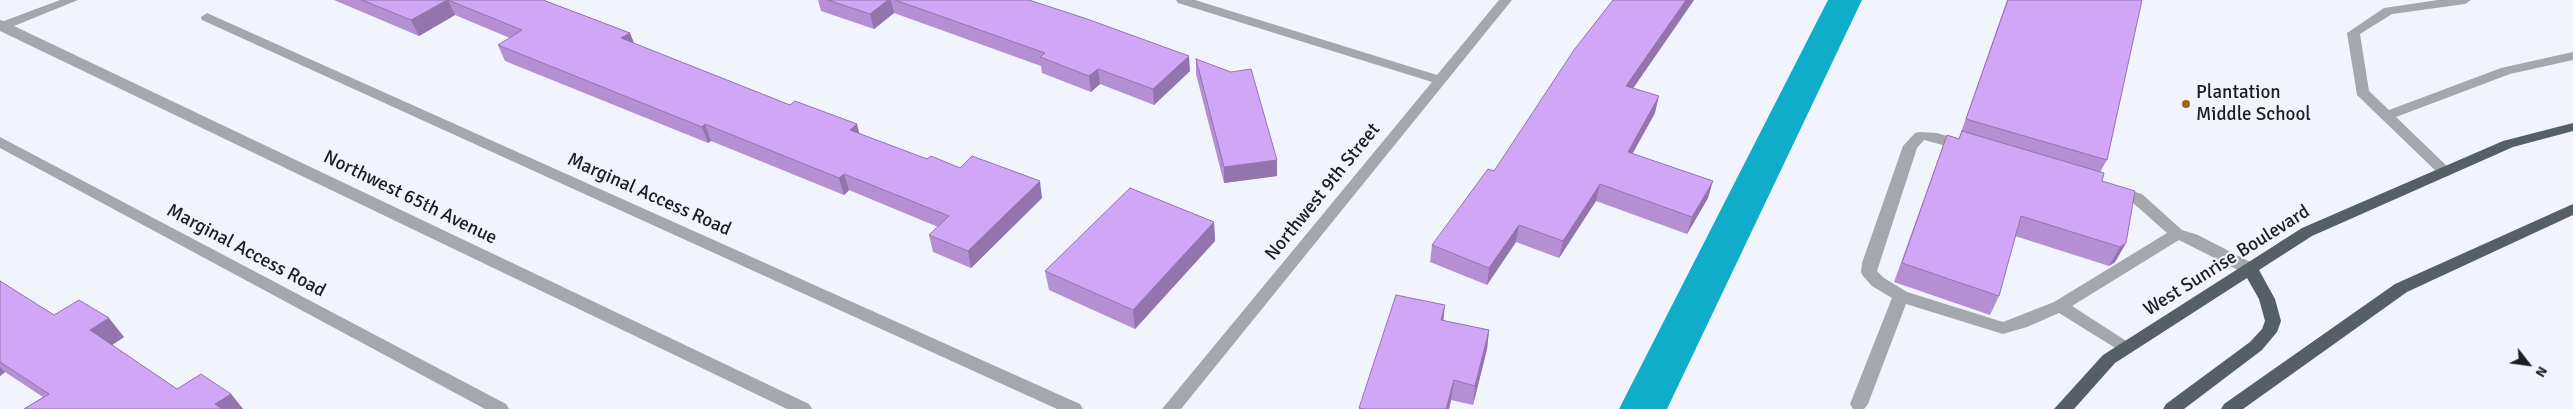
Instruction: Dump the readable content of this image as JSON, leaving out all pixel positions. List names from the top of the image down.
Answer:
{
  "streets": {
    "highway": ["West Sunrise Boulevard"],
    "street": ["Northwest 9th Street", "Marginal Access Road", "Northwest 65th Avenue"]
  },
  "places": ["Plantation Middle School"],
  "north": "bottom right"
}
